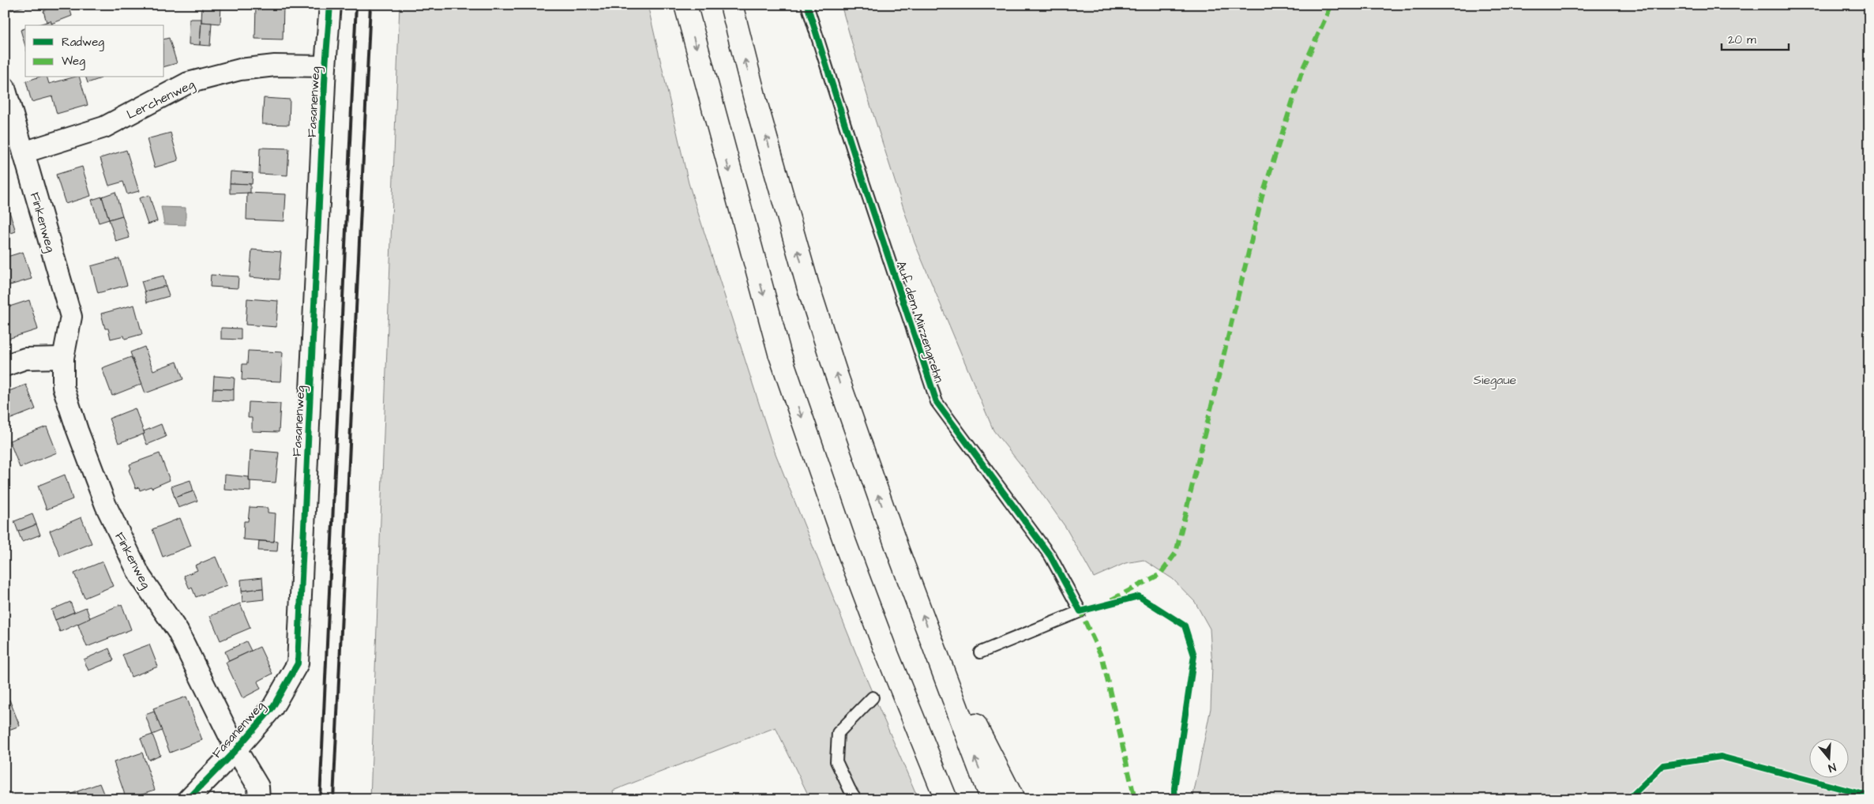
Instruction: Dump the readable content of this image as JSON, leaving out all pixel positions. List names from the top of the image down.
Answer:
{
  "streets": {
    "street": ["Lerchenweg", "Fasanenweg", "Finkenweg"],
    "lane": ["Auf dem Mirzengrehn"]
  },
  "crossings": [
    ["Lerchenweg", "Fasanenweg"],
    ["Lerchenweg", "Finkenweg"],
    ["Fasanenweg", "Finkenweg"]
  ],
  "parks": ["Siegaue"],
  "legend": ["Radweg", "Weg"],
  "scale_bar": "20 m",
  "north": "bottom"
}
